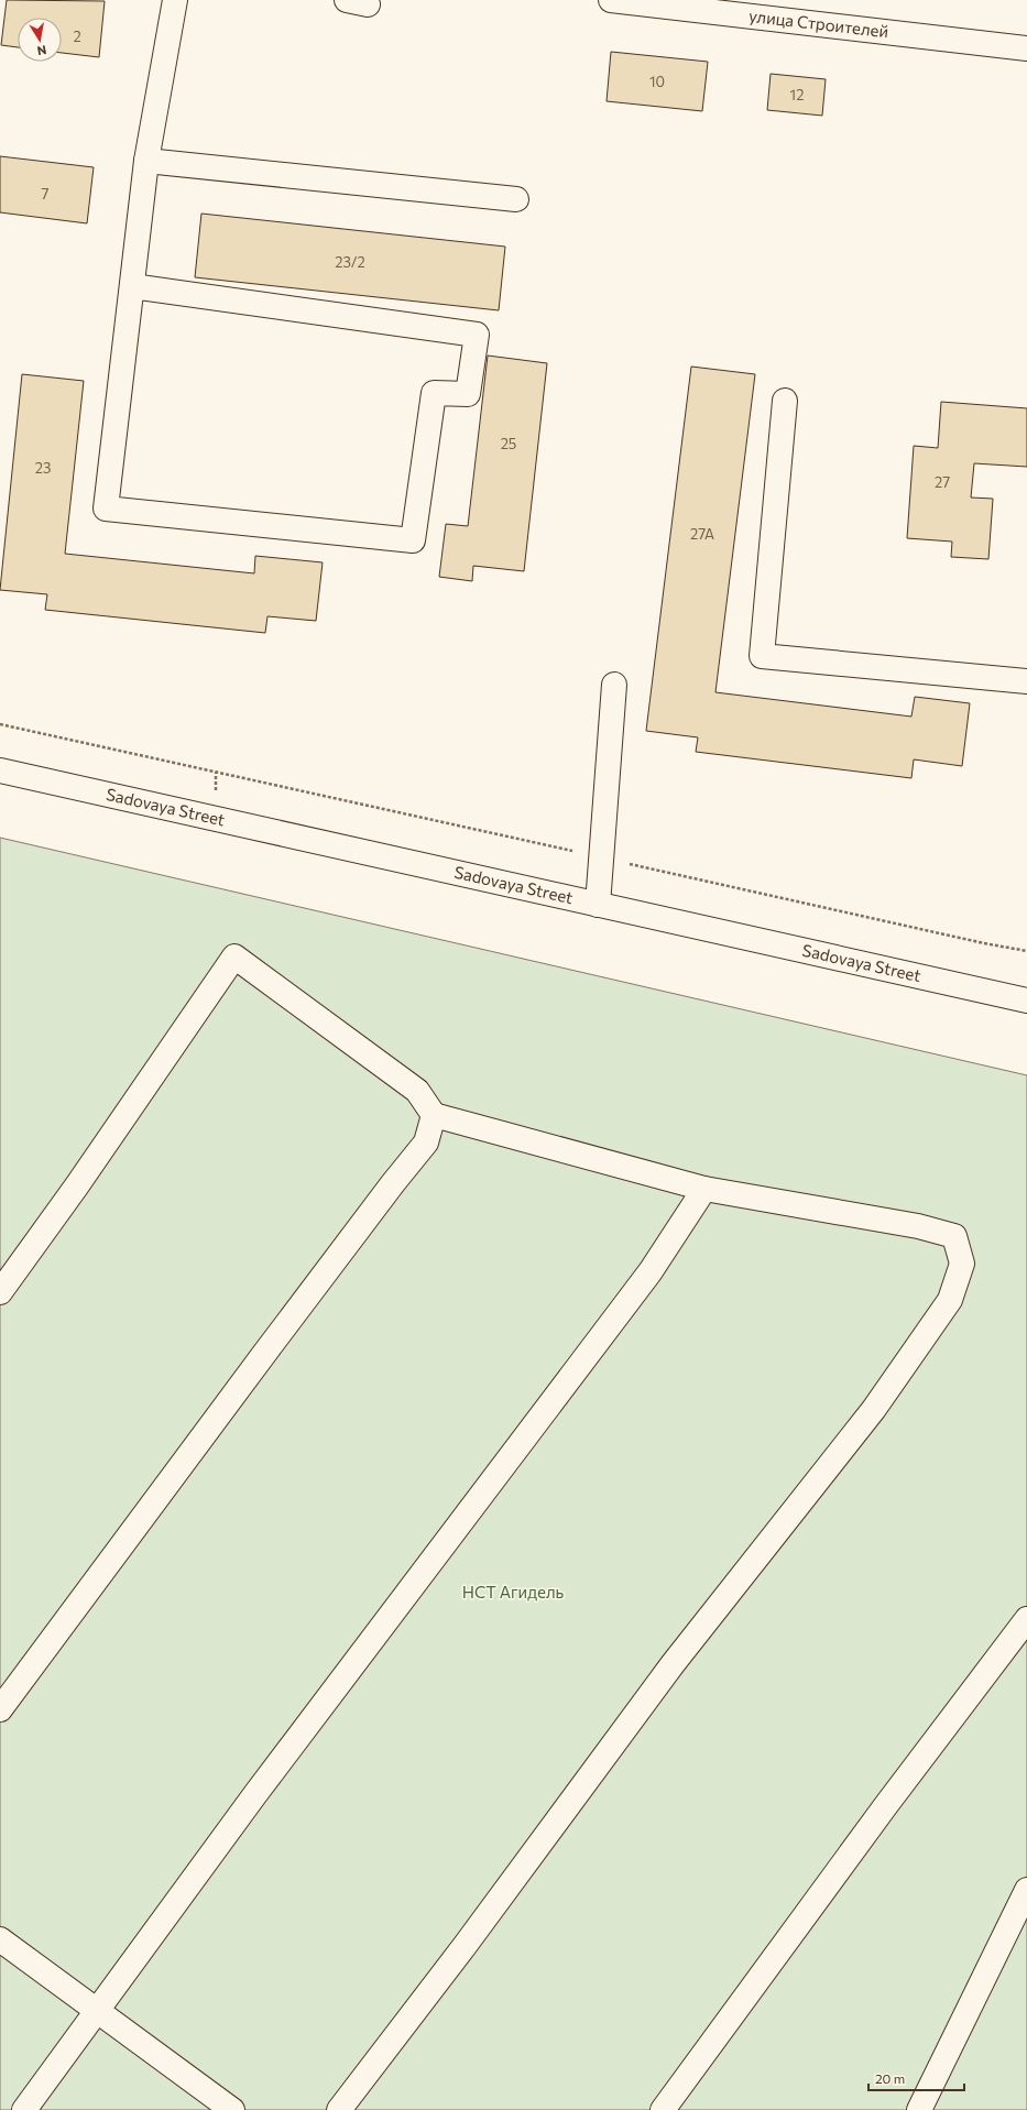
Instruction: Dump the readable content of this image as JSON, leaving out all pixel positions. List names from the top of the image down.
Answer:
{
  "streets": {
    "street": ["улица Строителей", "Sadovaya Street"]
  },
  "parks": ["НСТ Агидель"],
  "house_numbers": [
    "2",
    "10",
    "12",
    "7",
    "23/2",
    "25",
    "23",
    "27",
    "27А"
  ],
  "scale_bar": "20 m",
  "north": "bottom"
}
